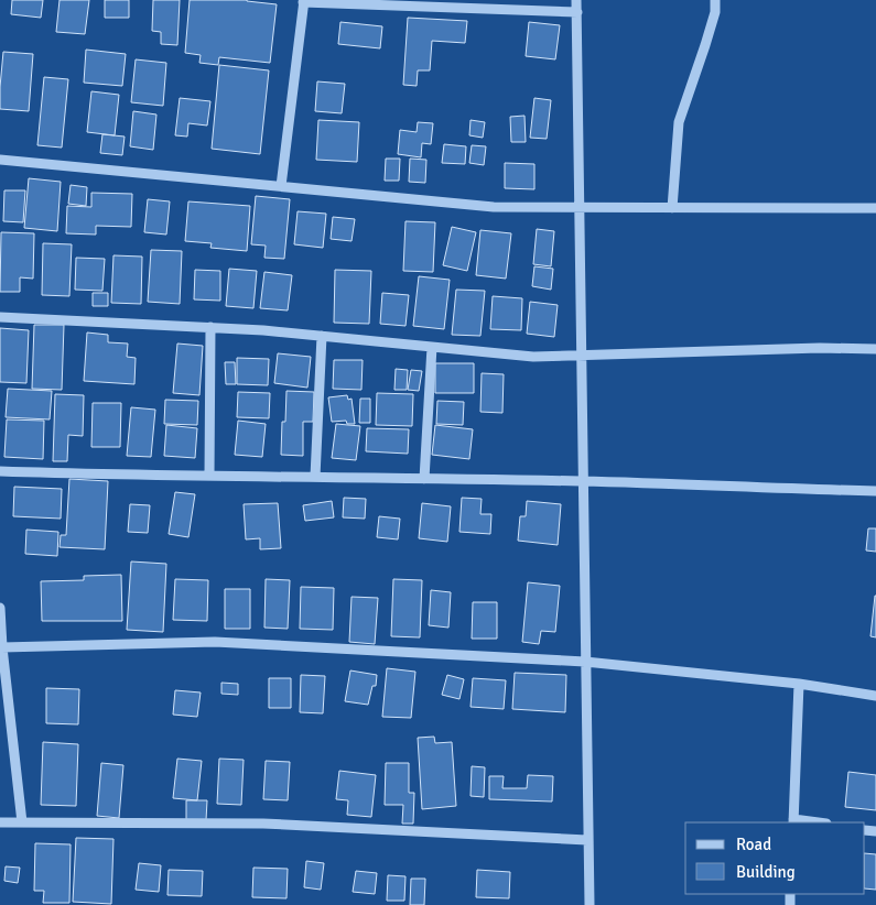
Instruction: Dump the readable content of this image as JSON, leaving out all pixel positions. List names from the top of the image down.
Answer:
{
  "legend": ["Road", "Building"]
}
